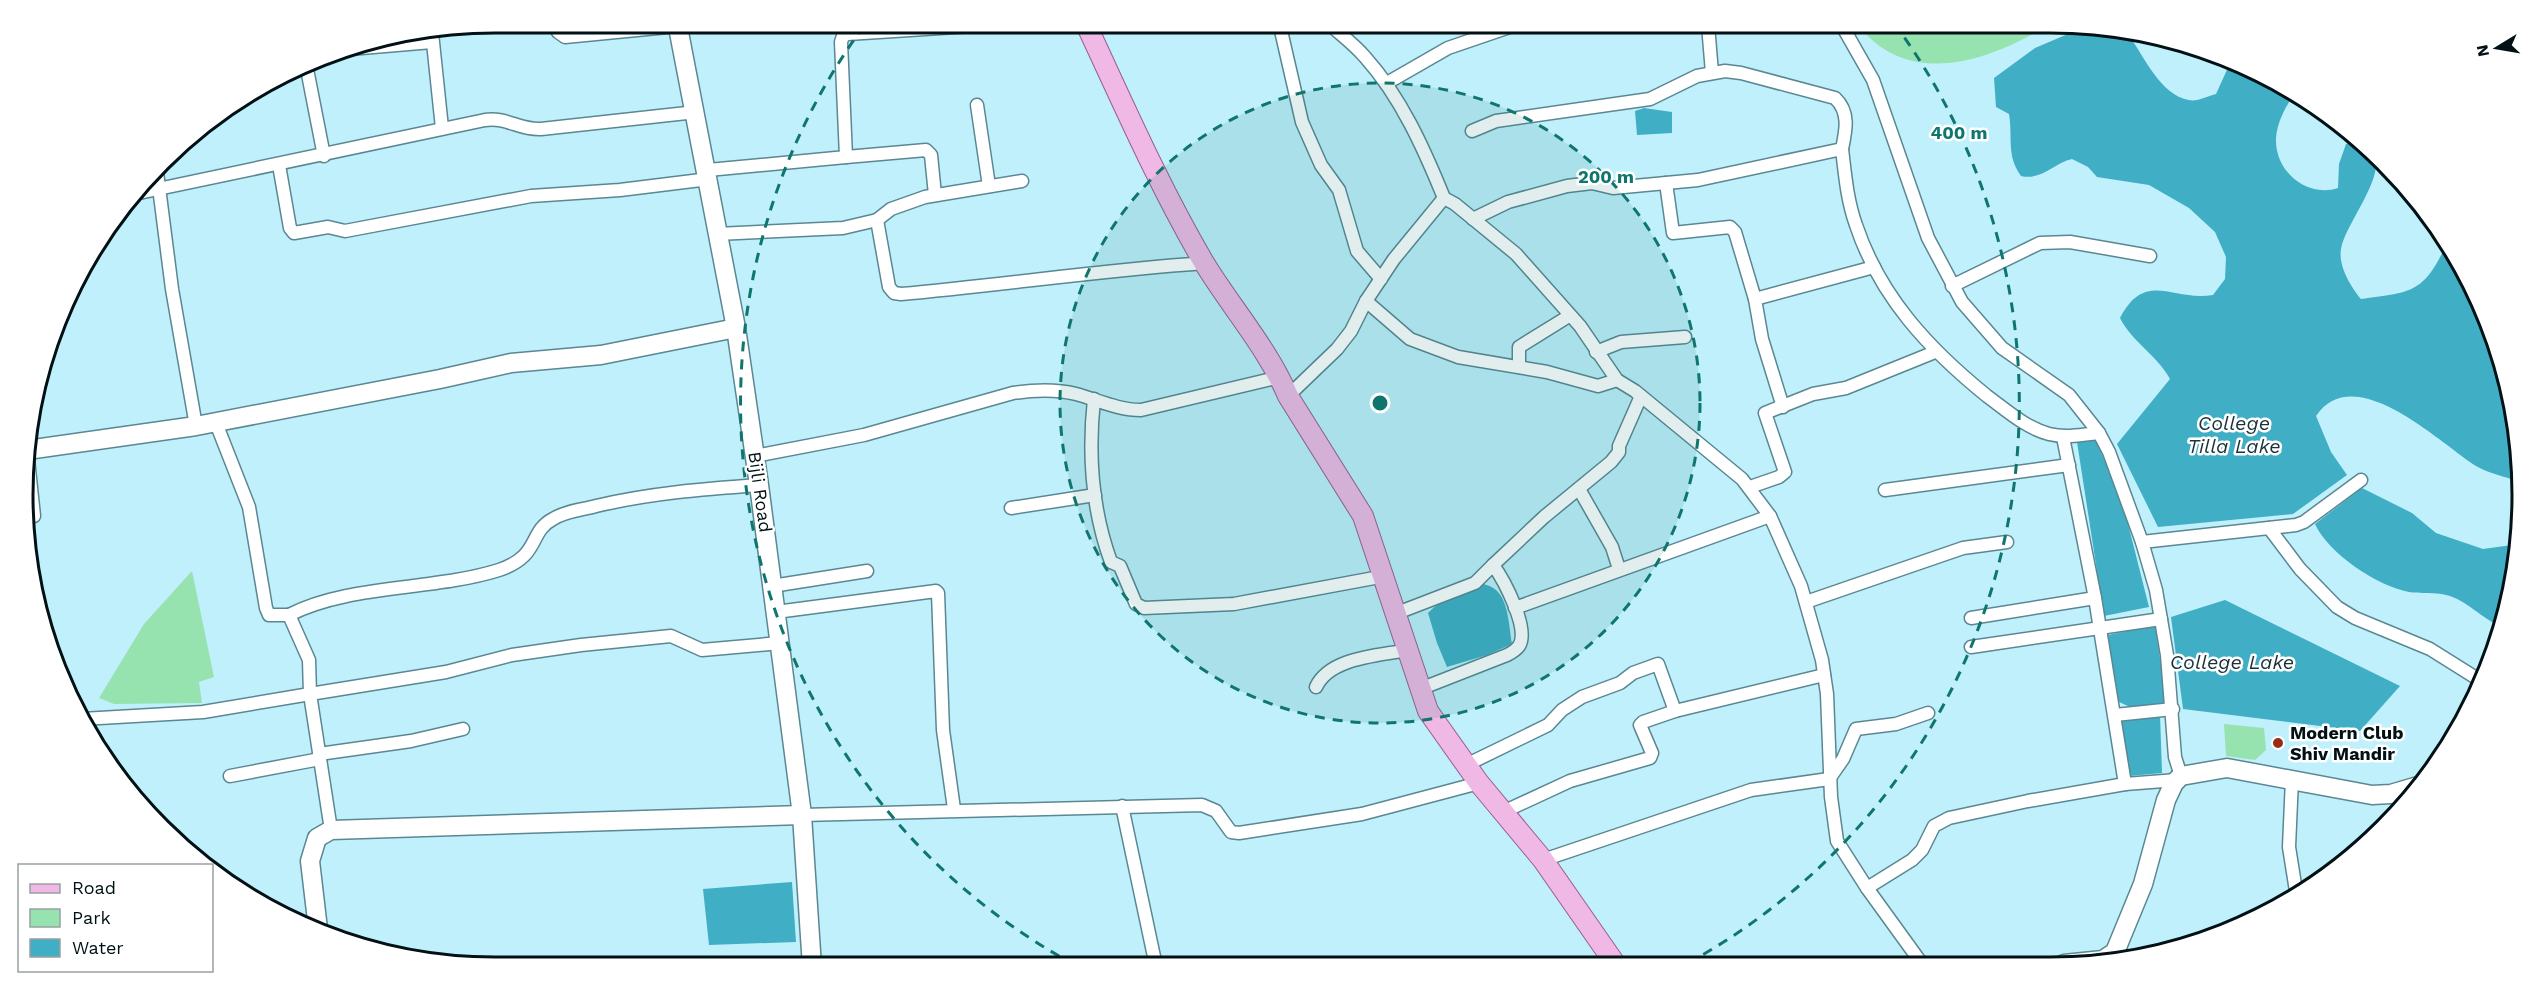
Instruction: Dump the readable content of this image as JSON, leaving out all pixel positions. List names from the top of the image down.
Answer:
{
  "streets": {
    "street": ["Bijli Road"]
  },
  "water": ["College Tilla Lake", "College Lake"],
  "places": ["Modern Club Shiv Mandir"],
  "legend": ["Road", "Park", "Water"],
  "north": "left",
  "rings": ["400 m", "200 m"]
}
